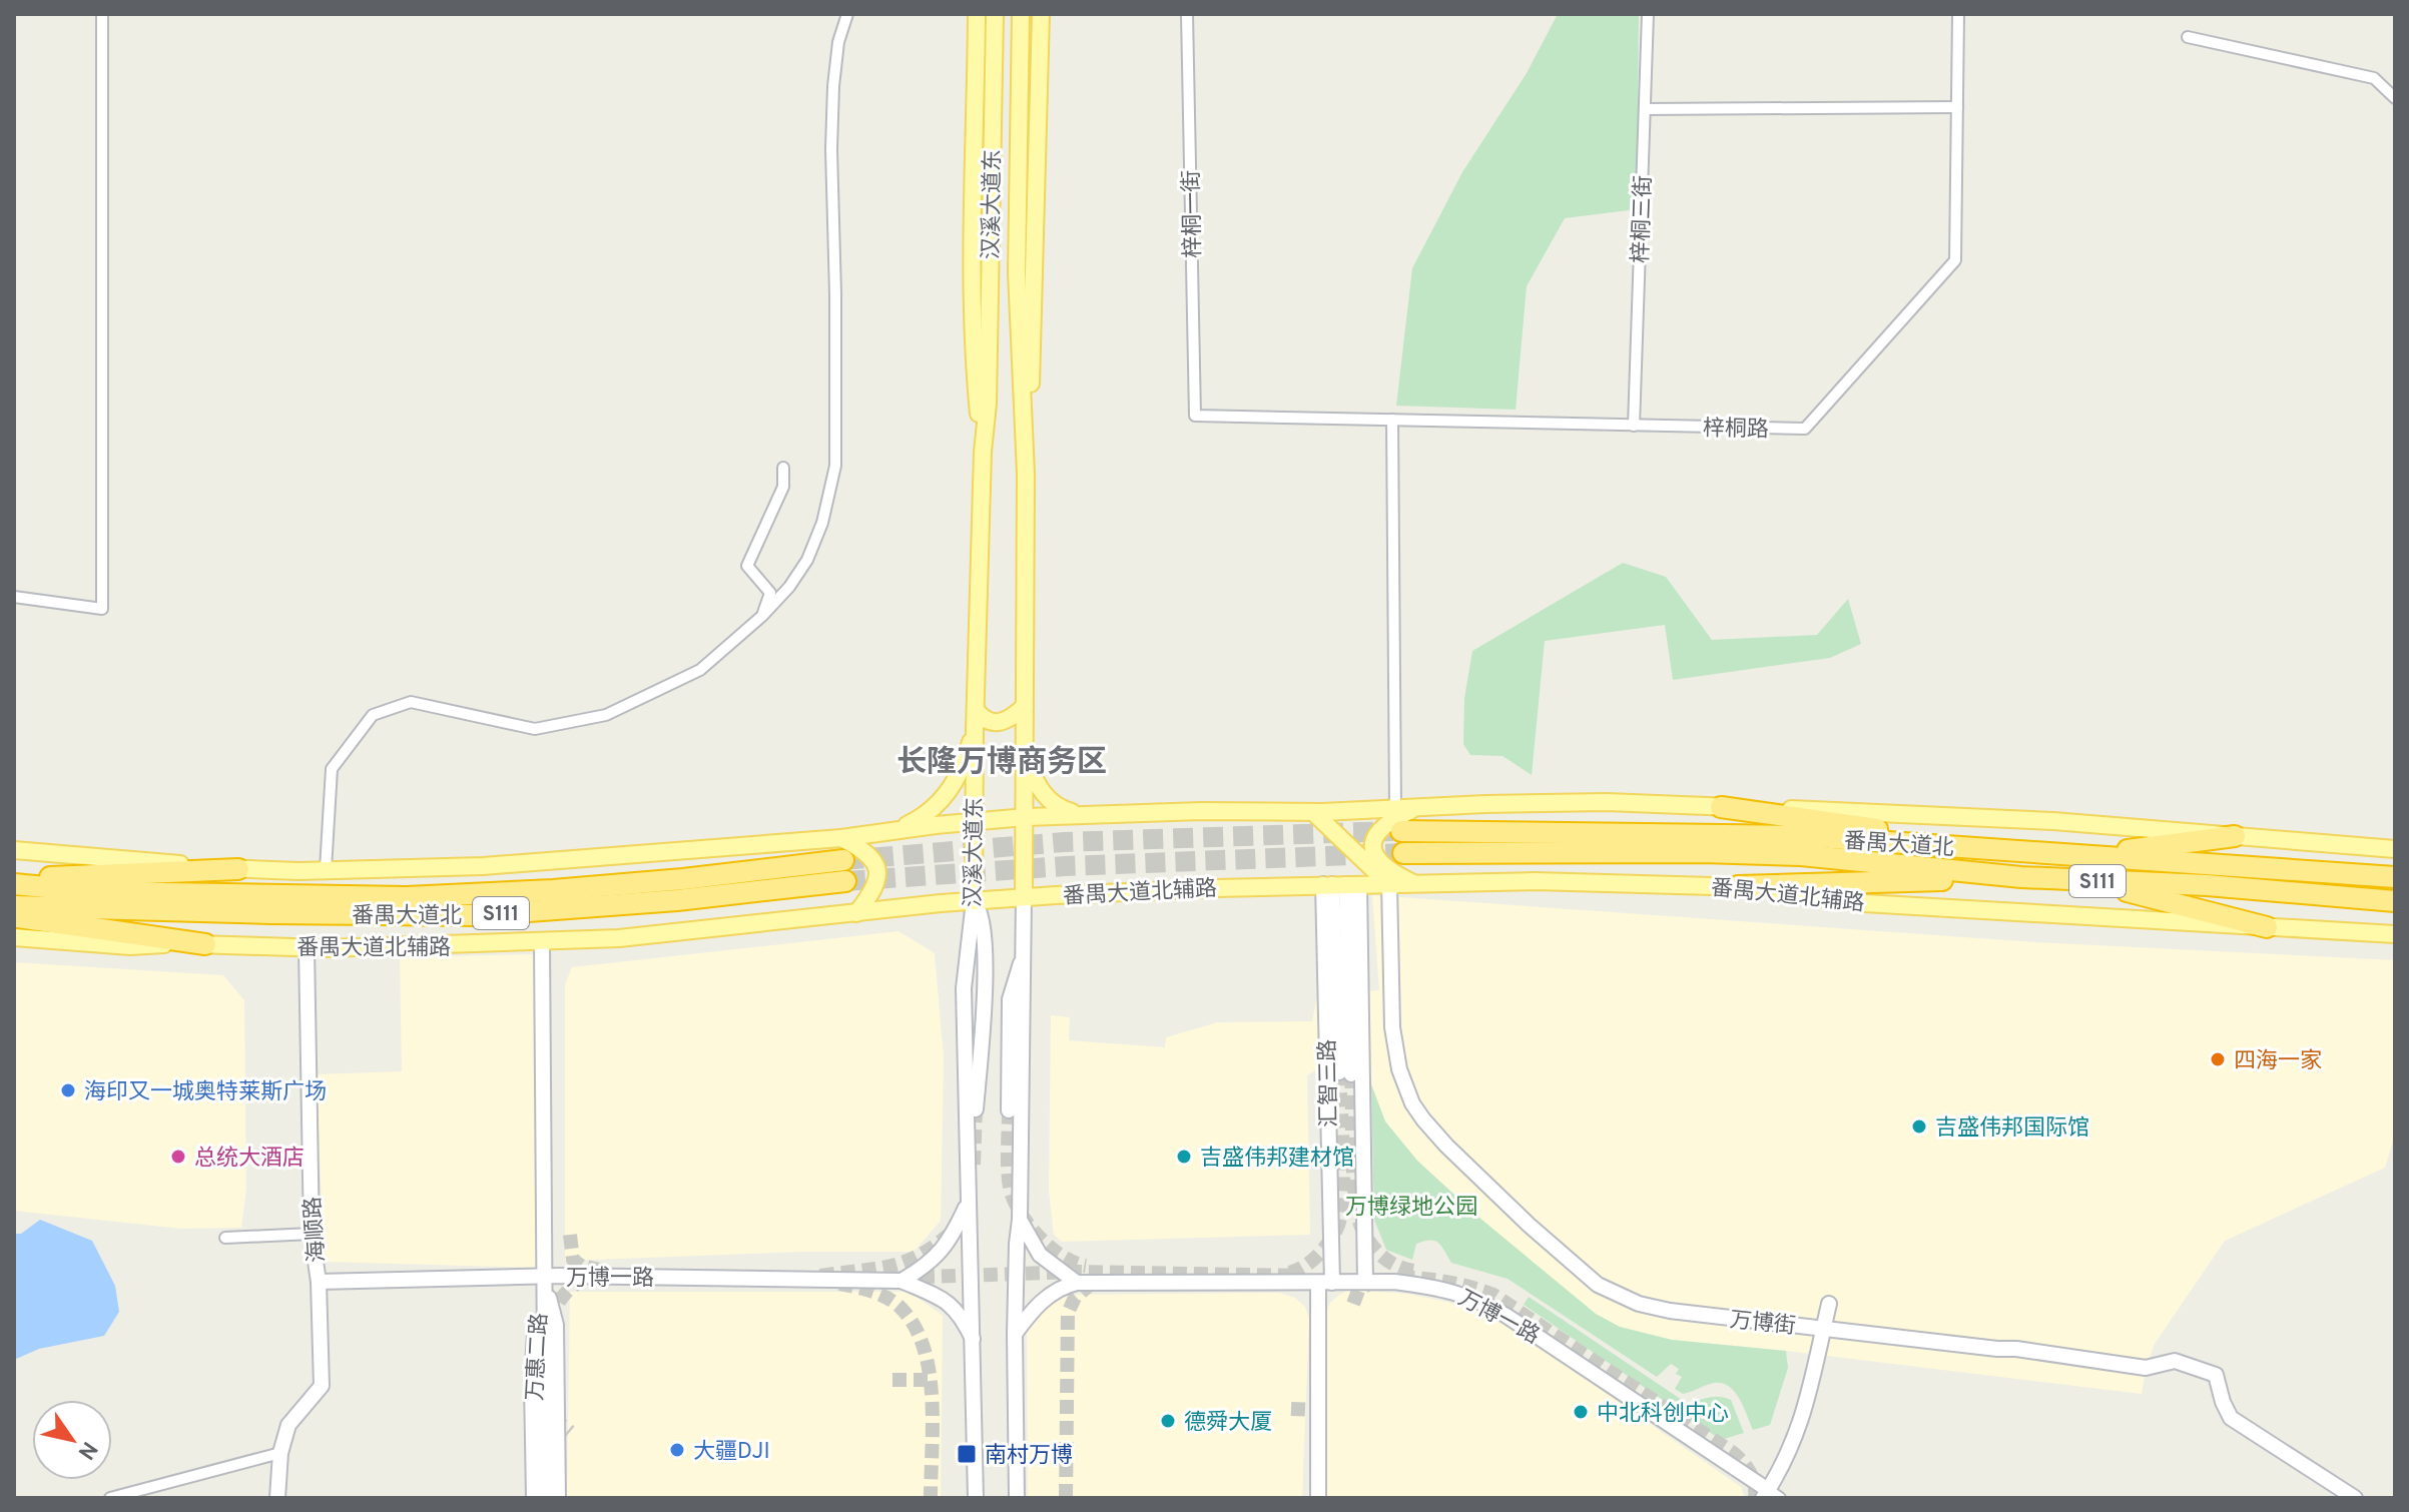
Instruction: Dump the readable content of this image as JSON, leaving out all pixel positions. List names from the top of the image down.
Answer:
{
  "streets": {
    "highway": ["番禺大道北", "S111"],
    "main road": ["汉溪大道东", "番禺大道北辅路"],
    "street": [
      "梓桐一街",
      "梓桐三街",
      "梓桐路",
      "汇智三路",
      "海顺路",
      "万博一路",
      "万博街",
      "万惠二路"
    ]
  },
  "crossings": [
    ["汉溪大道东", "番禺大道北辅路"],
    ["梓桐一街", "梓桐路"],
    ["梓桐三街", "梓桐路"],
    ["番禺大道北辅路", "汇智三路"],
    ["番禺大道北辅路", "海顺路"],
    ["番禺大道北辅路", "万博街"],
    ["番禺大道北辅路", "万惠二路"],
    ["汇智三路", "万博一路"],
    ["海顺路", "万博一路"],
    ["万博一路", "万惠二路"]
  ],
  "districts": ["长隆万博商务区"],
  "parks": ["万博绿地公园"],
  "places": {
    "other": [
      "四海一家",
      "海印又一城奥特莱斯广场",
      "吉盛伟邦国际馆",
      "总统大酒店",
      "吉盛伟邦建材馆",
      "中北科创中心",
      "德舜大厦",
      "大疆DJI"
    ],
    "transit": ["南村万博"]
  },
  "north": "bottom right"
}
